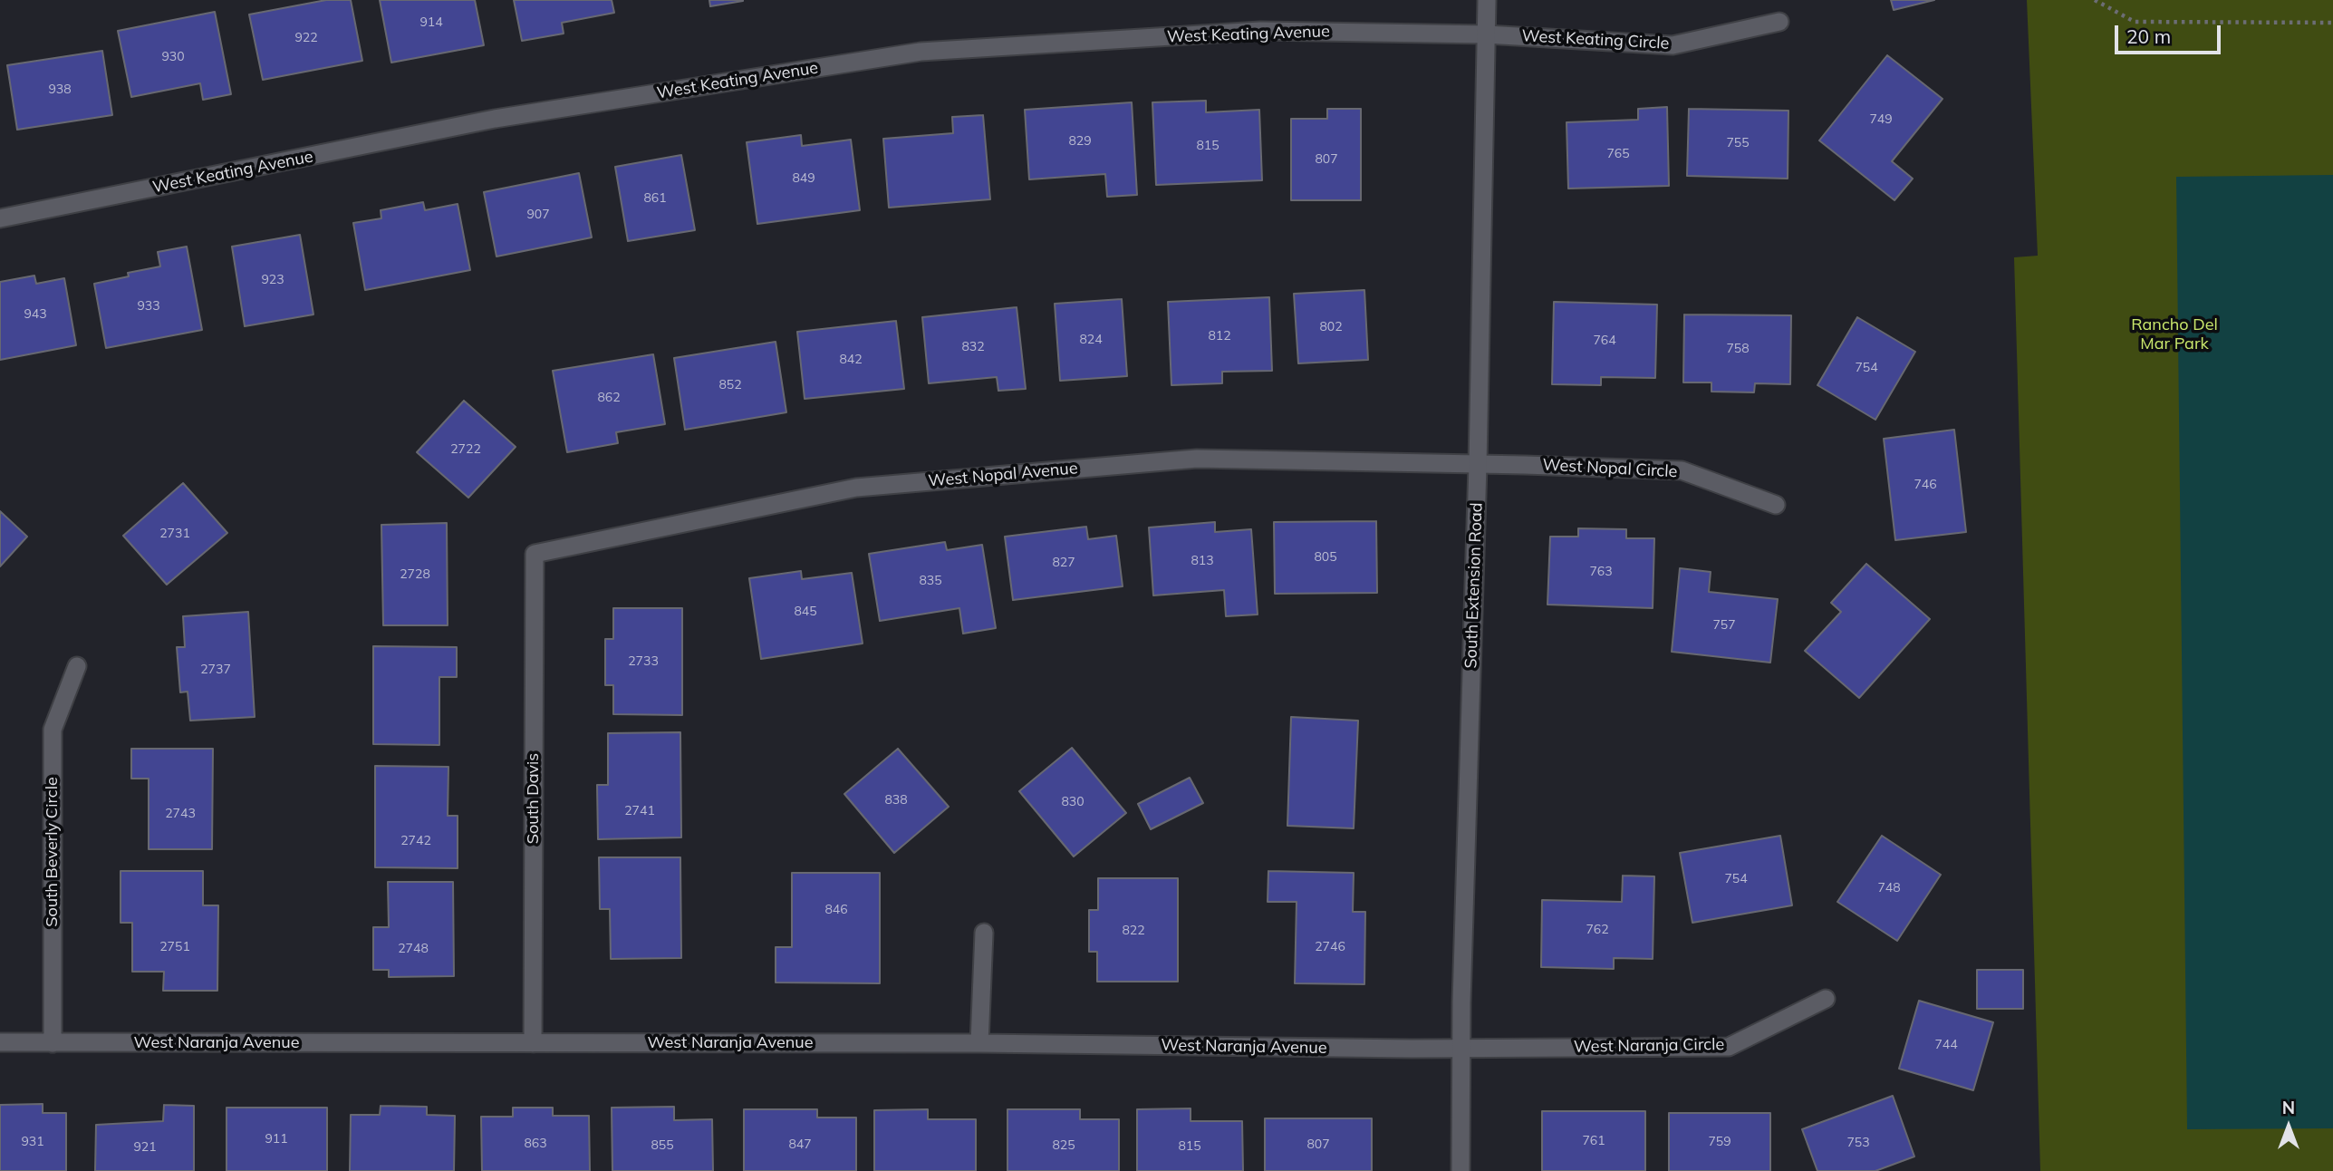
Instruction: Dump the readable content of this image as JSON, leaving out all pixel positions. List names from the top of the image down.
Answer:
{
  "streets": {
    "street": [
      "West Keating Avenue",
      "West Keating Circle",
      "West Nopal Circle",
      "West Nopal Avenue",
      "South Extension Road",
      "South Davis",
      "South Beverly Circle",
      "West Naranja Avenue",
      "West Naranja Circle"
    ]
  },
  "crossings": [
    ["West Keating Avenue", "West Keating Circle"],
    ["West Keating Avenue", "South Extension Road"],
    ["West Keating Circle", "South Extension Road"],
    ["West Nopal Circle", "West Nopal Avenue"],
    ["West Nopal Circle", "South Extension Road"],
    ["West Nopal Avenue", "South Extension Road"],
    ["West Nopal Avenue", "South Davis"],
    ["South Extension Road", "West Naranja Avenue"],
    ["South Extension Road", "West Naranja Circle"],
    ["South Davis", "West Naranja Avenue"],
    ["South Beverly Circle", "West Naranja Avenue"],
    ["West Naranja Avenue", "West Naranja Circle"]
  ],
  "parks": ["Rancho Del Mar Park"],
  "house_numbers": [
    "914",
    "922",
    "930",
    "938",
    "749",
    "829",
    "755",
    "815",
    "765",
    "807",
    "849",
    "861",
    "907",
    "923",
    "933",
    "943",
    "802",
    "812",
    "824",
    "764",
    "832",
    "758",
    "842",
    "754",
    "852",
    "862",
    "2722",
    "746",
    "2731",
    "805",
    "813",
    "827",
    "763",
    "2728",
    "835",
    "845",
    "757",
    "2733",
    "2737",
    "838",
    "830",
    "2741",
    "2743",
    "2742",
    "754",
    "748",
    "846",
    "762",
    "822",
    "2751",
    "2746",
    "2748",
    "744",
    "911",
    "761",
    "931",
    "759",
    "753",
    "863",
    "847",
    "807",
    "855",
    "825",
    "815",
    "921"
  ],
  "scale_bar": "20 m",
  "north": "top"
}
